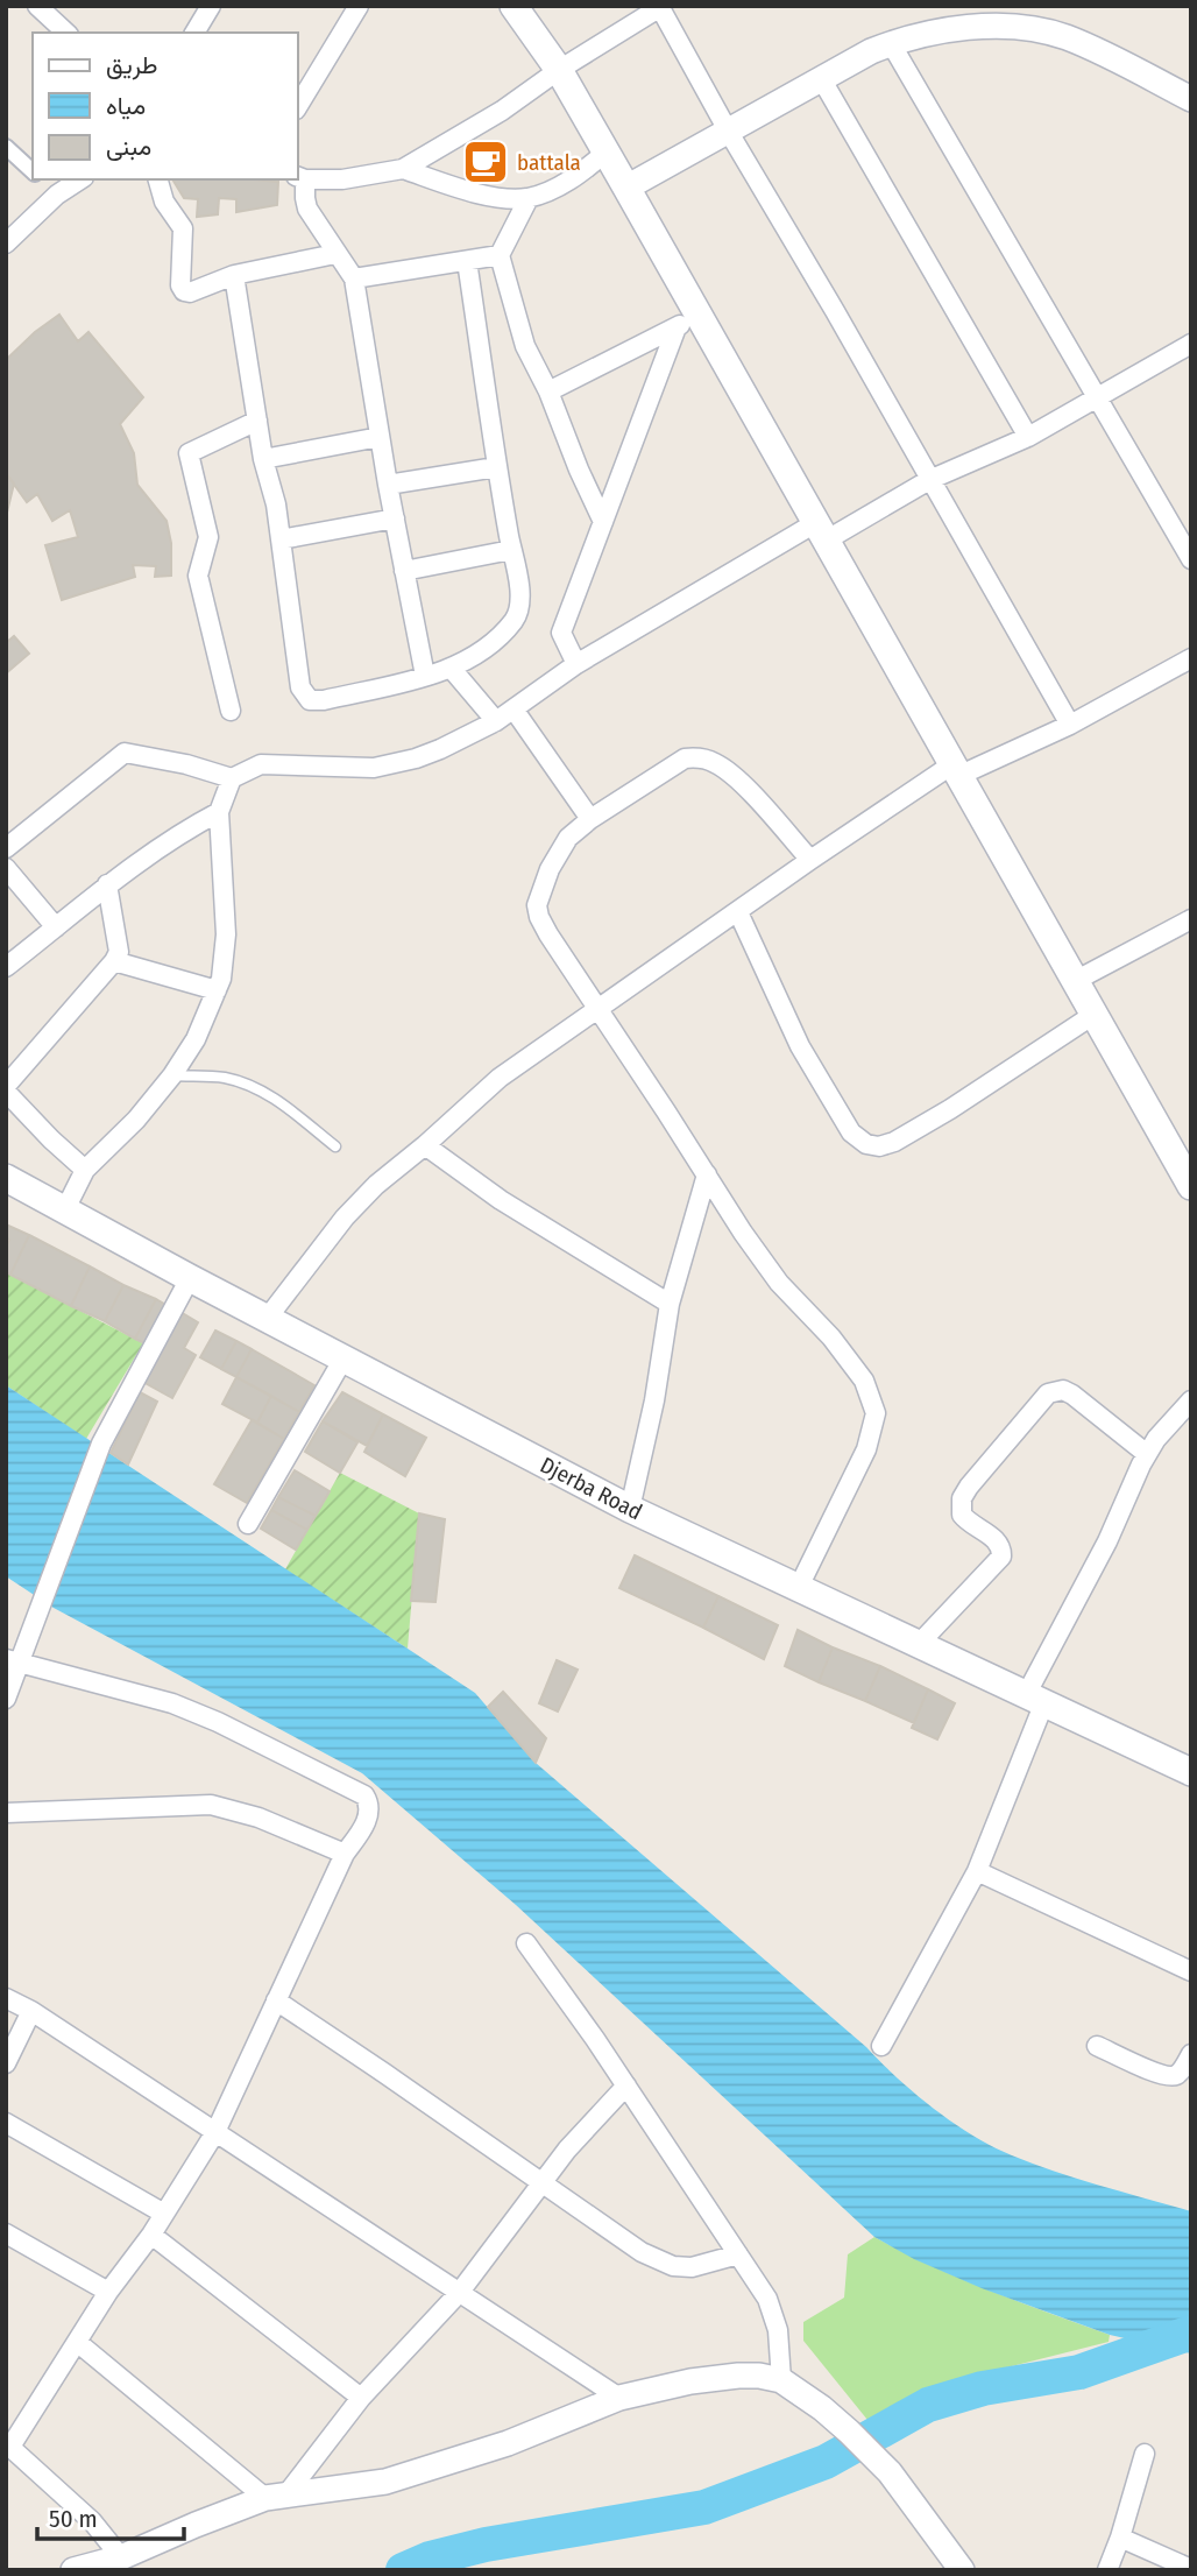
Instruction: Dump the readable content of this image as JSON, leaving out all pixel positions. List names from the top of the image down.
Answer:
{
  "streets": {
    "main road": ["Djerba Road"]
  },
  "places": {
    "cafe": ["battala"]
  },
  "legend": ["طريق", "مياه", "مبنى"],
  "scale_bar": "50 m"
}
